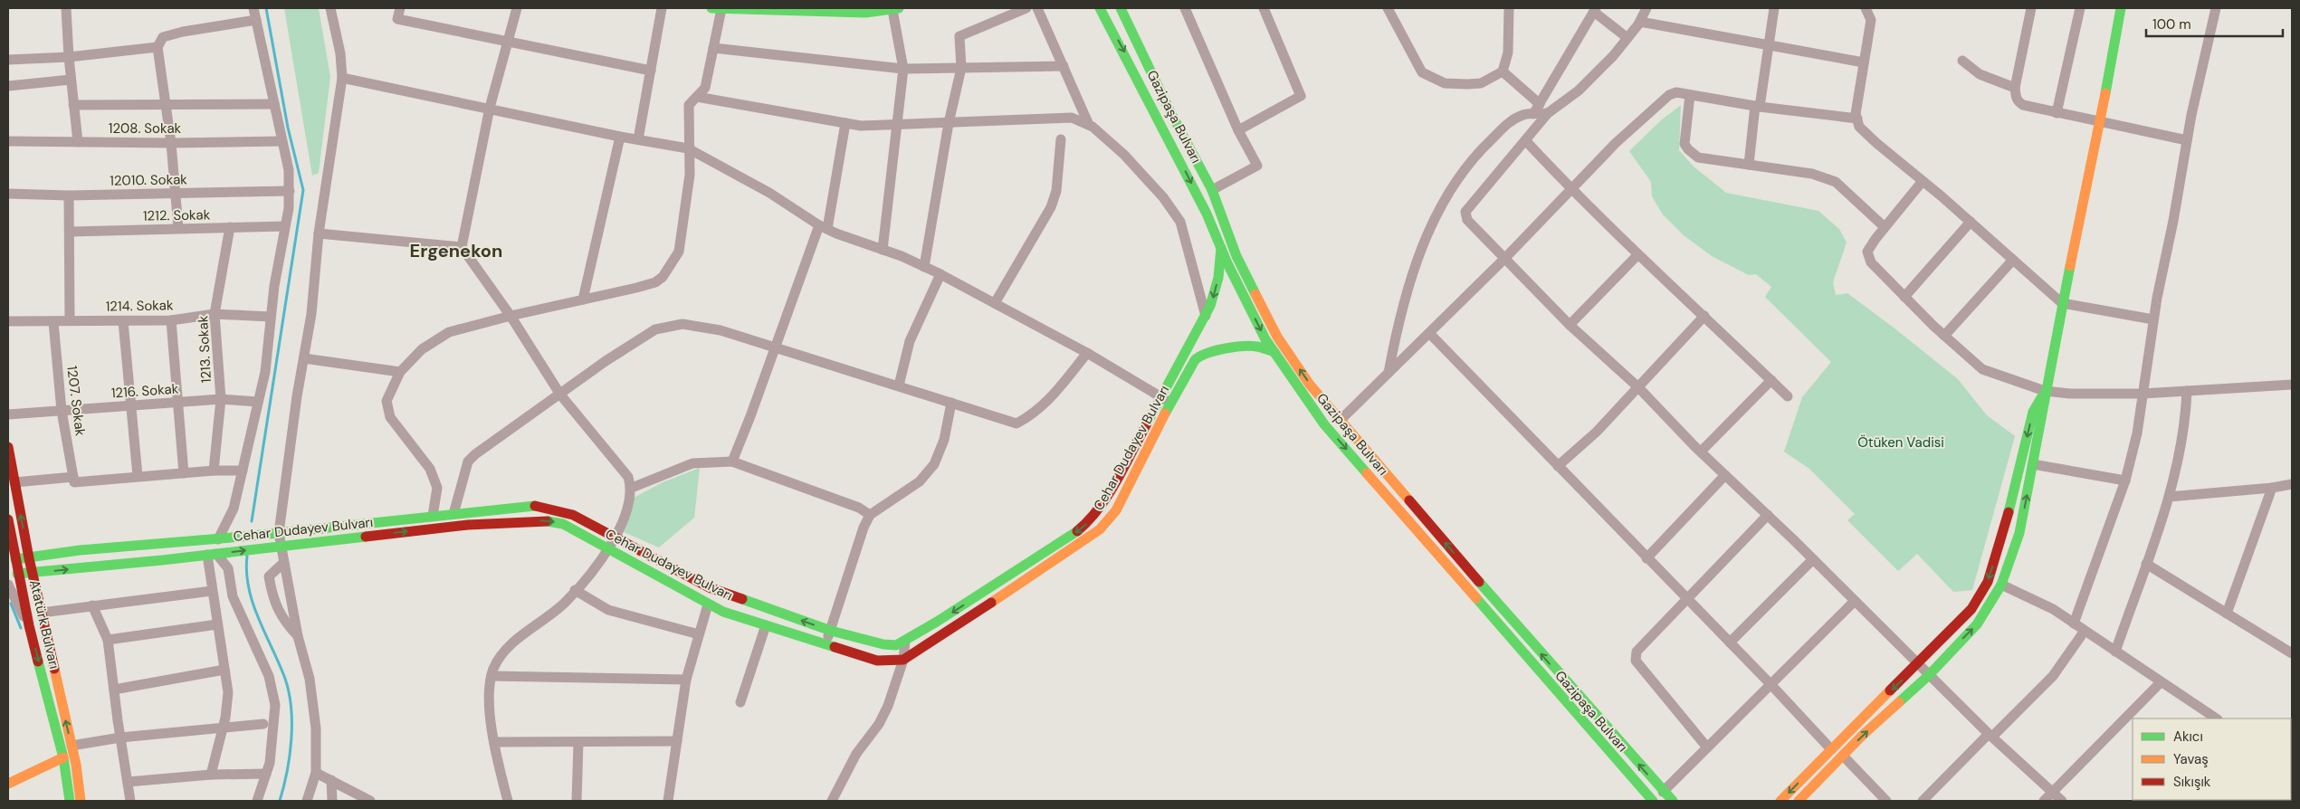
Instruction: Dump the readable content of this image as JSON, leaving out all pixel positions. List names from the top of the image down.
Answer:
{
  "streets": {
    "street": [
      "Gazipaşa Bulvarı",
      "1208. Sokak",
      "12010. Sokak",
      "1212. Sokak",
      "1214. Sokak",
      "1213. Sokak",
      "1216. Sokak",
      "1207. Sokak",
      "Cehar Dudayev Bulvarı",
      "Atatürk Bulvarı"
    ]
  },
  "crossings": [
    ["Gazipaşa Bulvarı", "Cehar Dudayev Bulvarı"],
    ["1212. Sokak", "1213. Sokak"],
    ["1214. Sokak", "1213. Sokak"],
    ["1214. Sokak", "1207. Sokak"],
    ["1213. Sokak", "1216. Sokak"],
    ["1216. Sokak", "1207. Sokak"],
    ["Cehar Dudayev Bulvarı", "Atatürk Bulvarı"]
  ],
  "districts": ["Ergenekon"],
  "parks": ["Ötüken Vadisi"],
  "legend": ["Akıcı", "Yavaş", "Sıkışık"],
  "scale_bar": "100 m"
}
